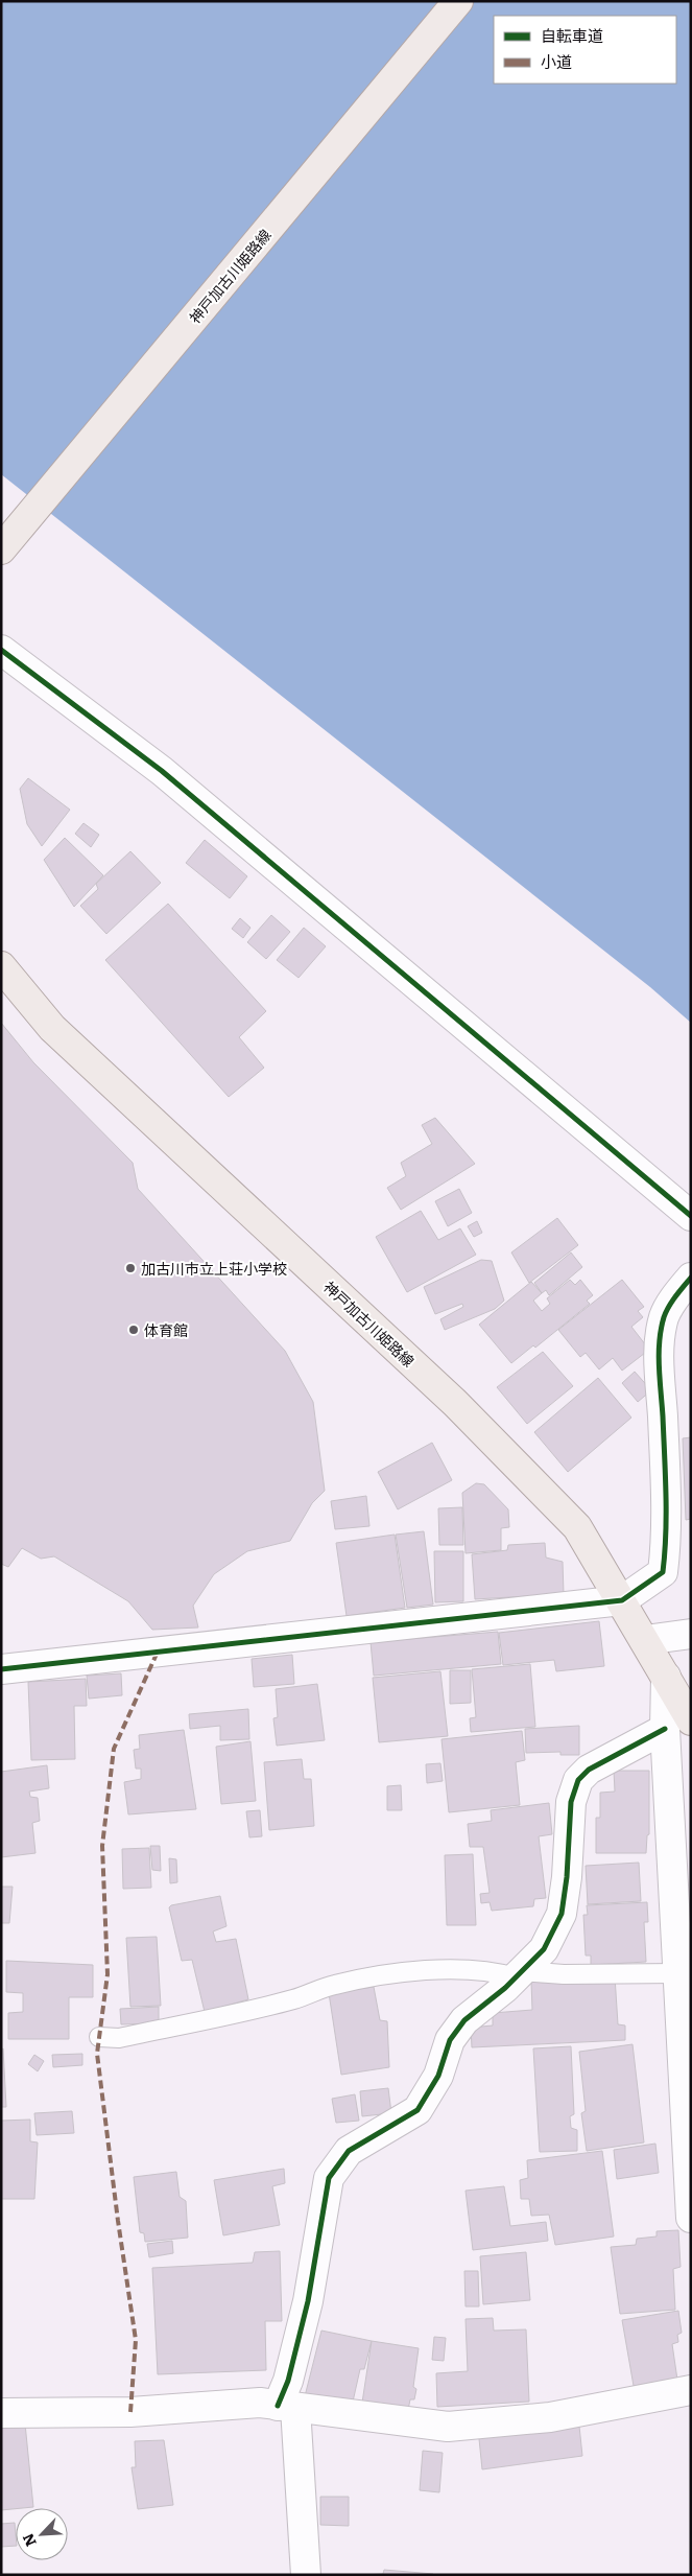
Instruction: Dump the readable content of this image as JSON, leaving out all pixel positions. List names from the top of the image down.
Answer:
{
  "streets": {
    "main road": ["神戸加古川姫路線"]
  },
  "places": ["加古川市立上荘小学校", "体育館"],
  "legend": ["自転車道", "小道"],
  "north": "bottom left"
}
